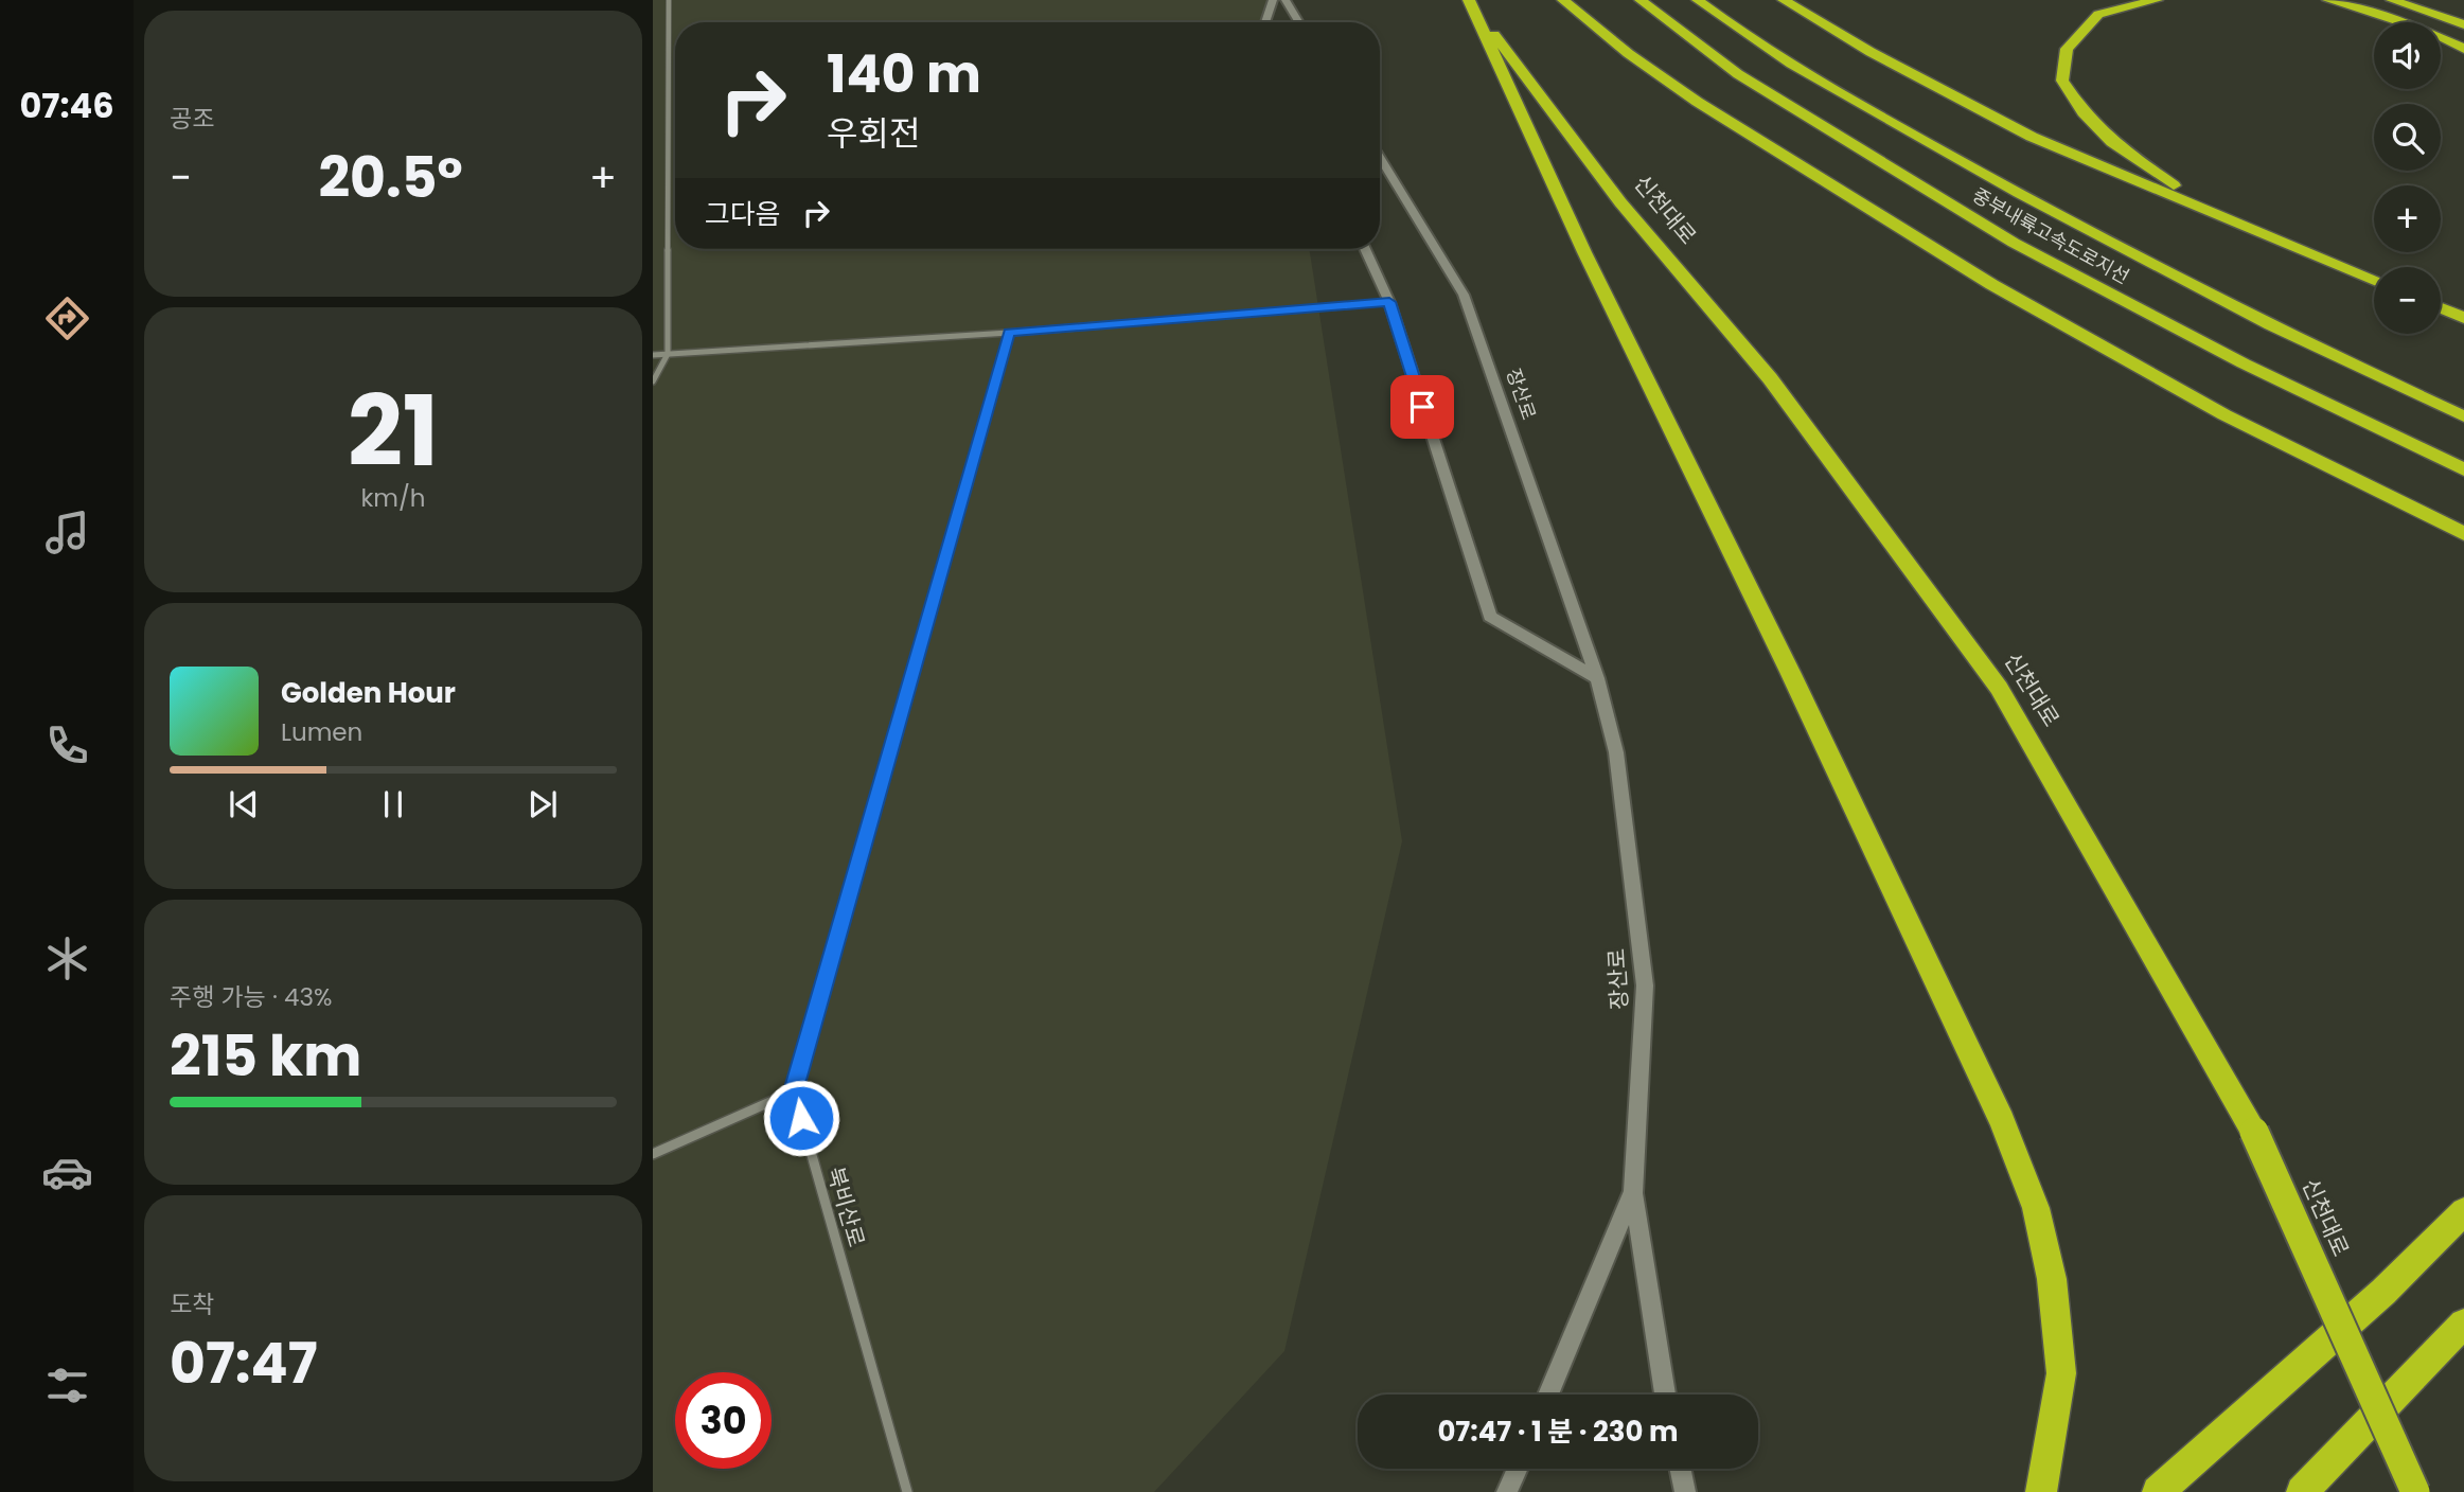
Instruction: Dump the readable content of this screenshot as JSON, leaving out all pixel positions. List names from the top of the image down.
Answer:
{
  "streets": {
    "highway": ["신천대로", "중부내륙고속도로지선"],
    "main road": ["장산로"],
    "street": ["북비산로"]
  },
  "page": {
    "tabs": "07:46",
    "tile": [
      "공조",
      ["21", "km/h"],
      ["주행 가능 · 43%", "215 km"],
      ["도착", "07:47"]
    ],
    "map_buttons": ["+", "−"],
    "turn": ["140 m", "우회전"],
    "heat": ["−", "20.5°", "+"],
    "then": "그다음",
    "song": ["Golden Hour", "Lumen"],
    "limit": "30",
    "trip": "07:47 · 1 분 · 230 m"
  }
}
